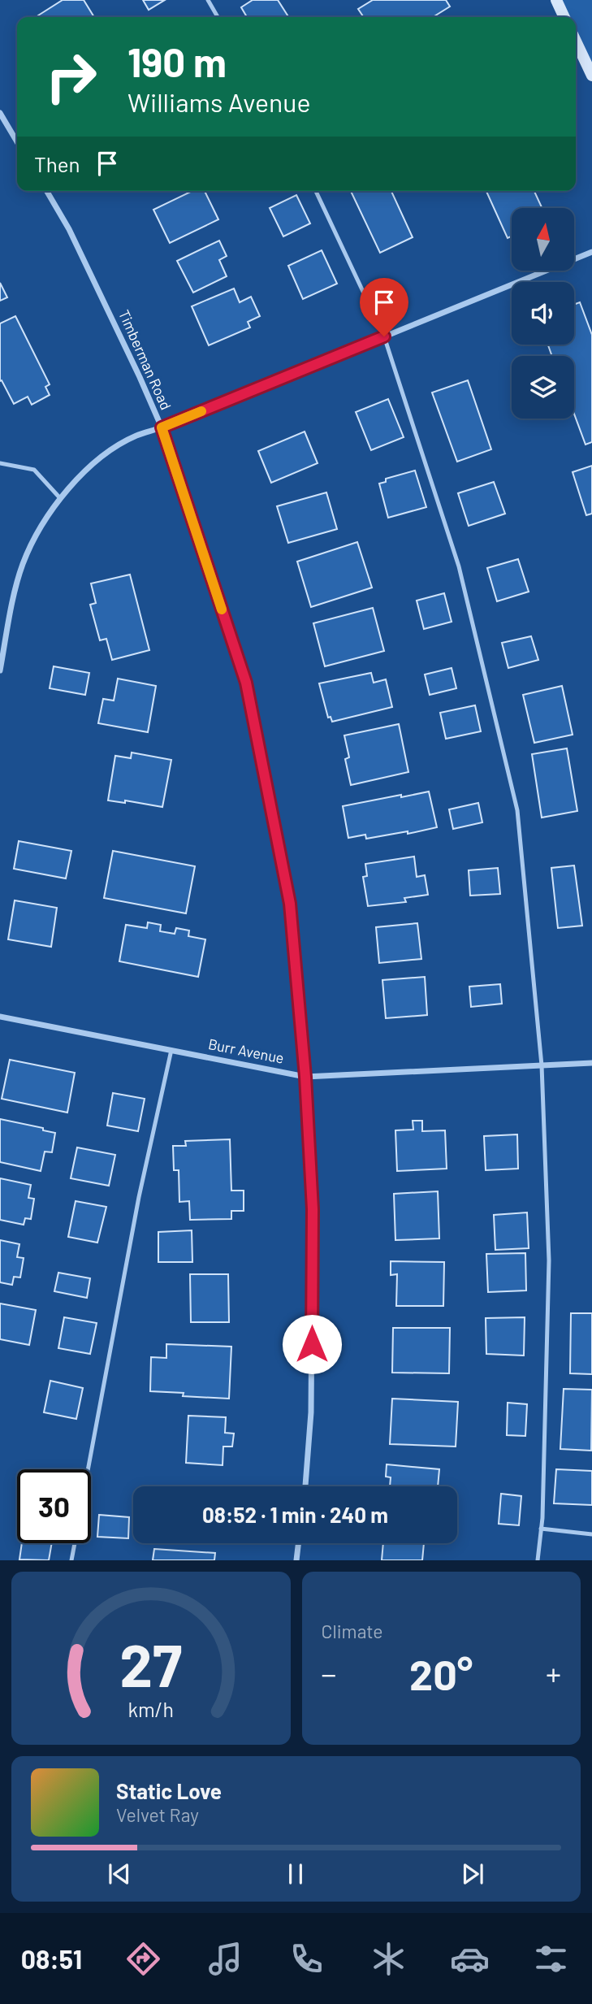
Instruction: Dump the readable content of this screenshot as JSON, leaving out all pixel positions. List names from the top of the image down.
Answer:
{
  "streets": {
    "street": ["Timberman Road", "Burr Avenue"]
  },
  "crossings": [
    ["Timberman Road", "Burr Avenue"]
  ],
  "north": "top",
  "page": {
    "turn": ["190 m", "Williams Avenue"],
    "then": "Then",
    "limit": "30",
    "trip": "08:52 · 1 min · 240 m",
    "tile": "Climate",
    "heat": ["−", "20°", "+"],
    "song": ["Static Love", "Velvet Ray"],
    "tabs": "08:51",
    "gauge": ["27", "km/h"]
  }
}
